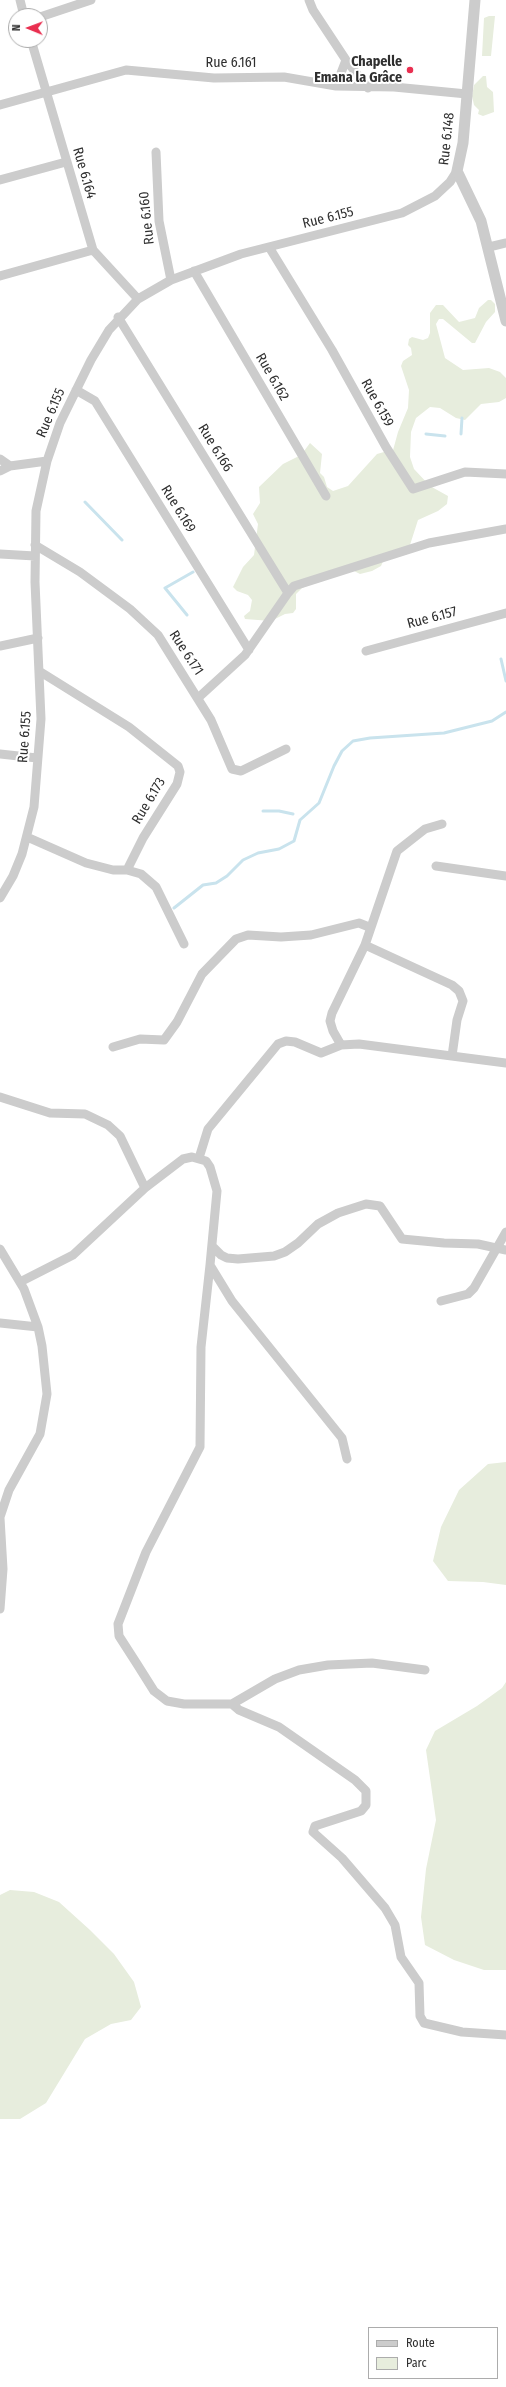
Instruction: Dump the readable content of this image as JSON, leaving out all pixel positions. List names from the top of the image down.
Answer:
{
  "streets": {
    "street": [
      "Rue 6.161",
      "Rue 6.148",
      "Rue 6.164",
      "Rue 6.160",
      "Rue 6.155",
      "Rue 6.162",
      "Rue 6.159",
      "Rue 6.166",
      "Rue 6.169",
      "Rue 6.157",
      "Rue 6.171",
      "Rue 6.173"
    ]
  },
  "crossings": [
    ["Rue 6.161", "Rue 6.148"],
    ["Rue 6.161", "Rue 6.164"],
    ["Rue 6.148", "Rue 6.155"],
    ["Rue 6.164", "Rue 6.155"],
    ["Rue 6.160", "Rue 6.155"],
    ["Rue 6.155", "Rue 6.162"],
    ["Rue 6.155", "Rue 6.159"],
    ["Rue 6.155", "Rue 6.166"],
    ["Rue 6.155", "Rue 6.169"],
    ["Rue 6.155", "Rue 6.171"],
    ["Rue 6.155", "Rue 6.173"]
  ],
  "places": ["Chapelle Emana la Grâce"],
  "legend": ["Route", "Parc"],
  "north": "left"
}
